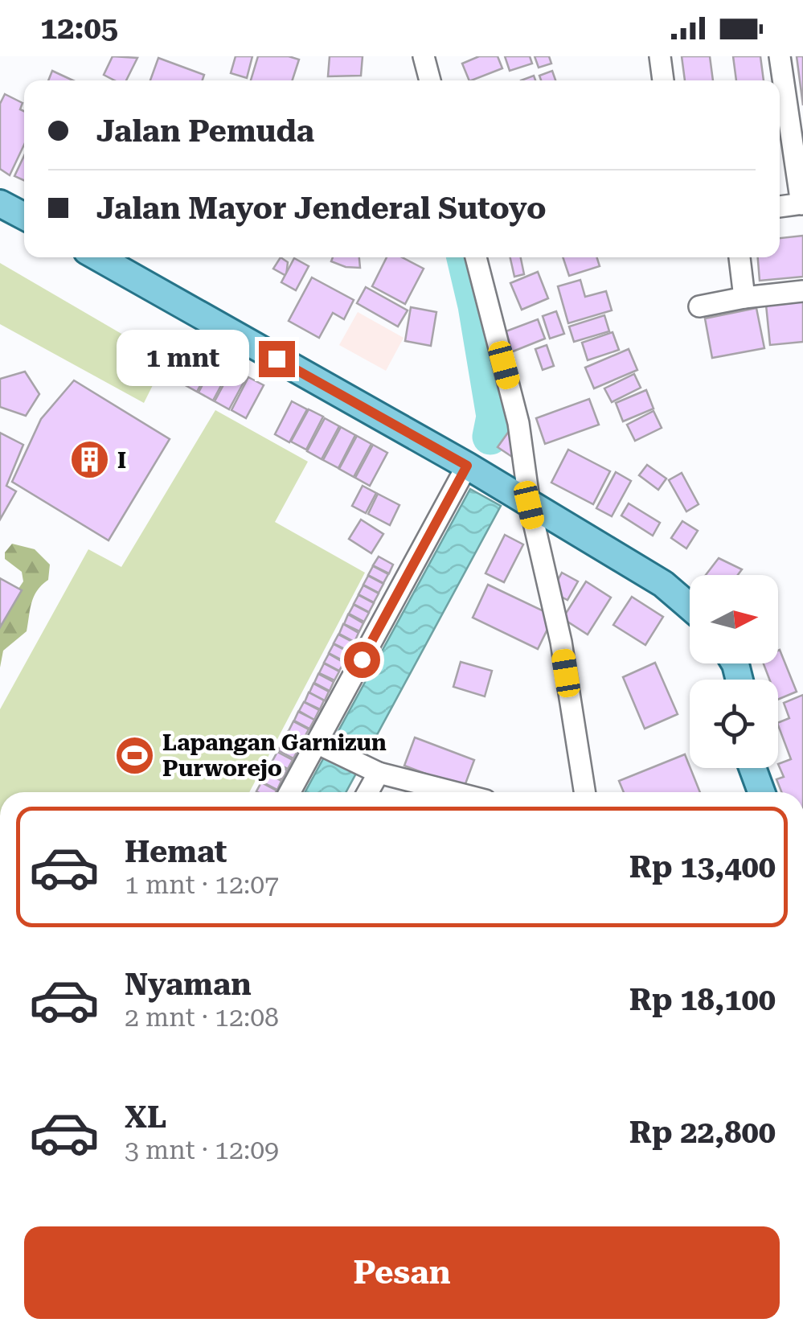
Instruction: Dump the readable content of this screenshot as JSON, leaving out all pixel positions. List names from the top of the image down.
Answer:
{
  "places": {
    "building": ["I"],
    "sports": ["Lapangan Garnizun Purworejo"]
  },
  "north": "right",
  "page": {
    "status": "12:05",
    "banner": ["Jalan Pemuda", "Jalan Mayor Jenderal Sutoyo"],
    "bubble": "1 mnt",
    "list": [
      {
        "name": "Hemat",
        "note": "1 mnt · 12:07",
        "value": "Rp 13,400"
      },
      {
        "name": "Nyaman",
        "note": "2 mnt · 12:08",
        "value": "Rp 18,100"
      },
      {
        "name": "XL",
        "note": "3 mnt · 12:09",
        "value": "Rp 22,800"
      }
    ],
    "buttons": "Pesan"
  }
}
